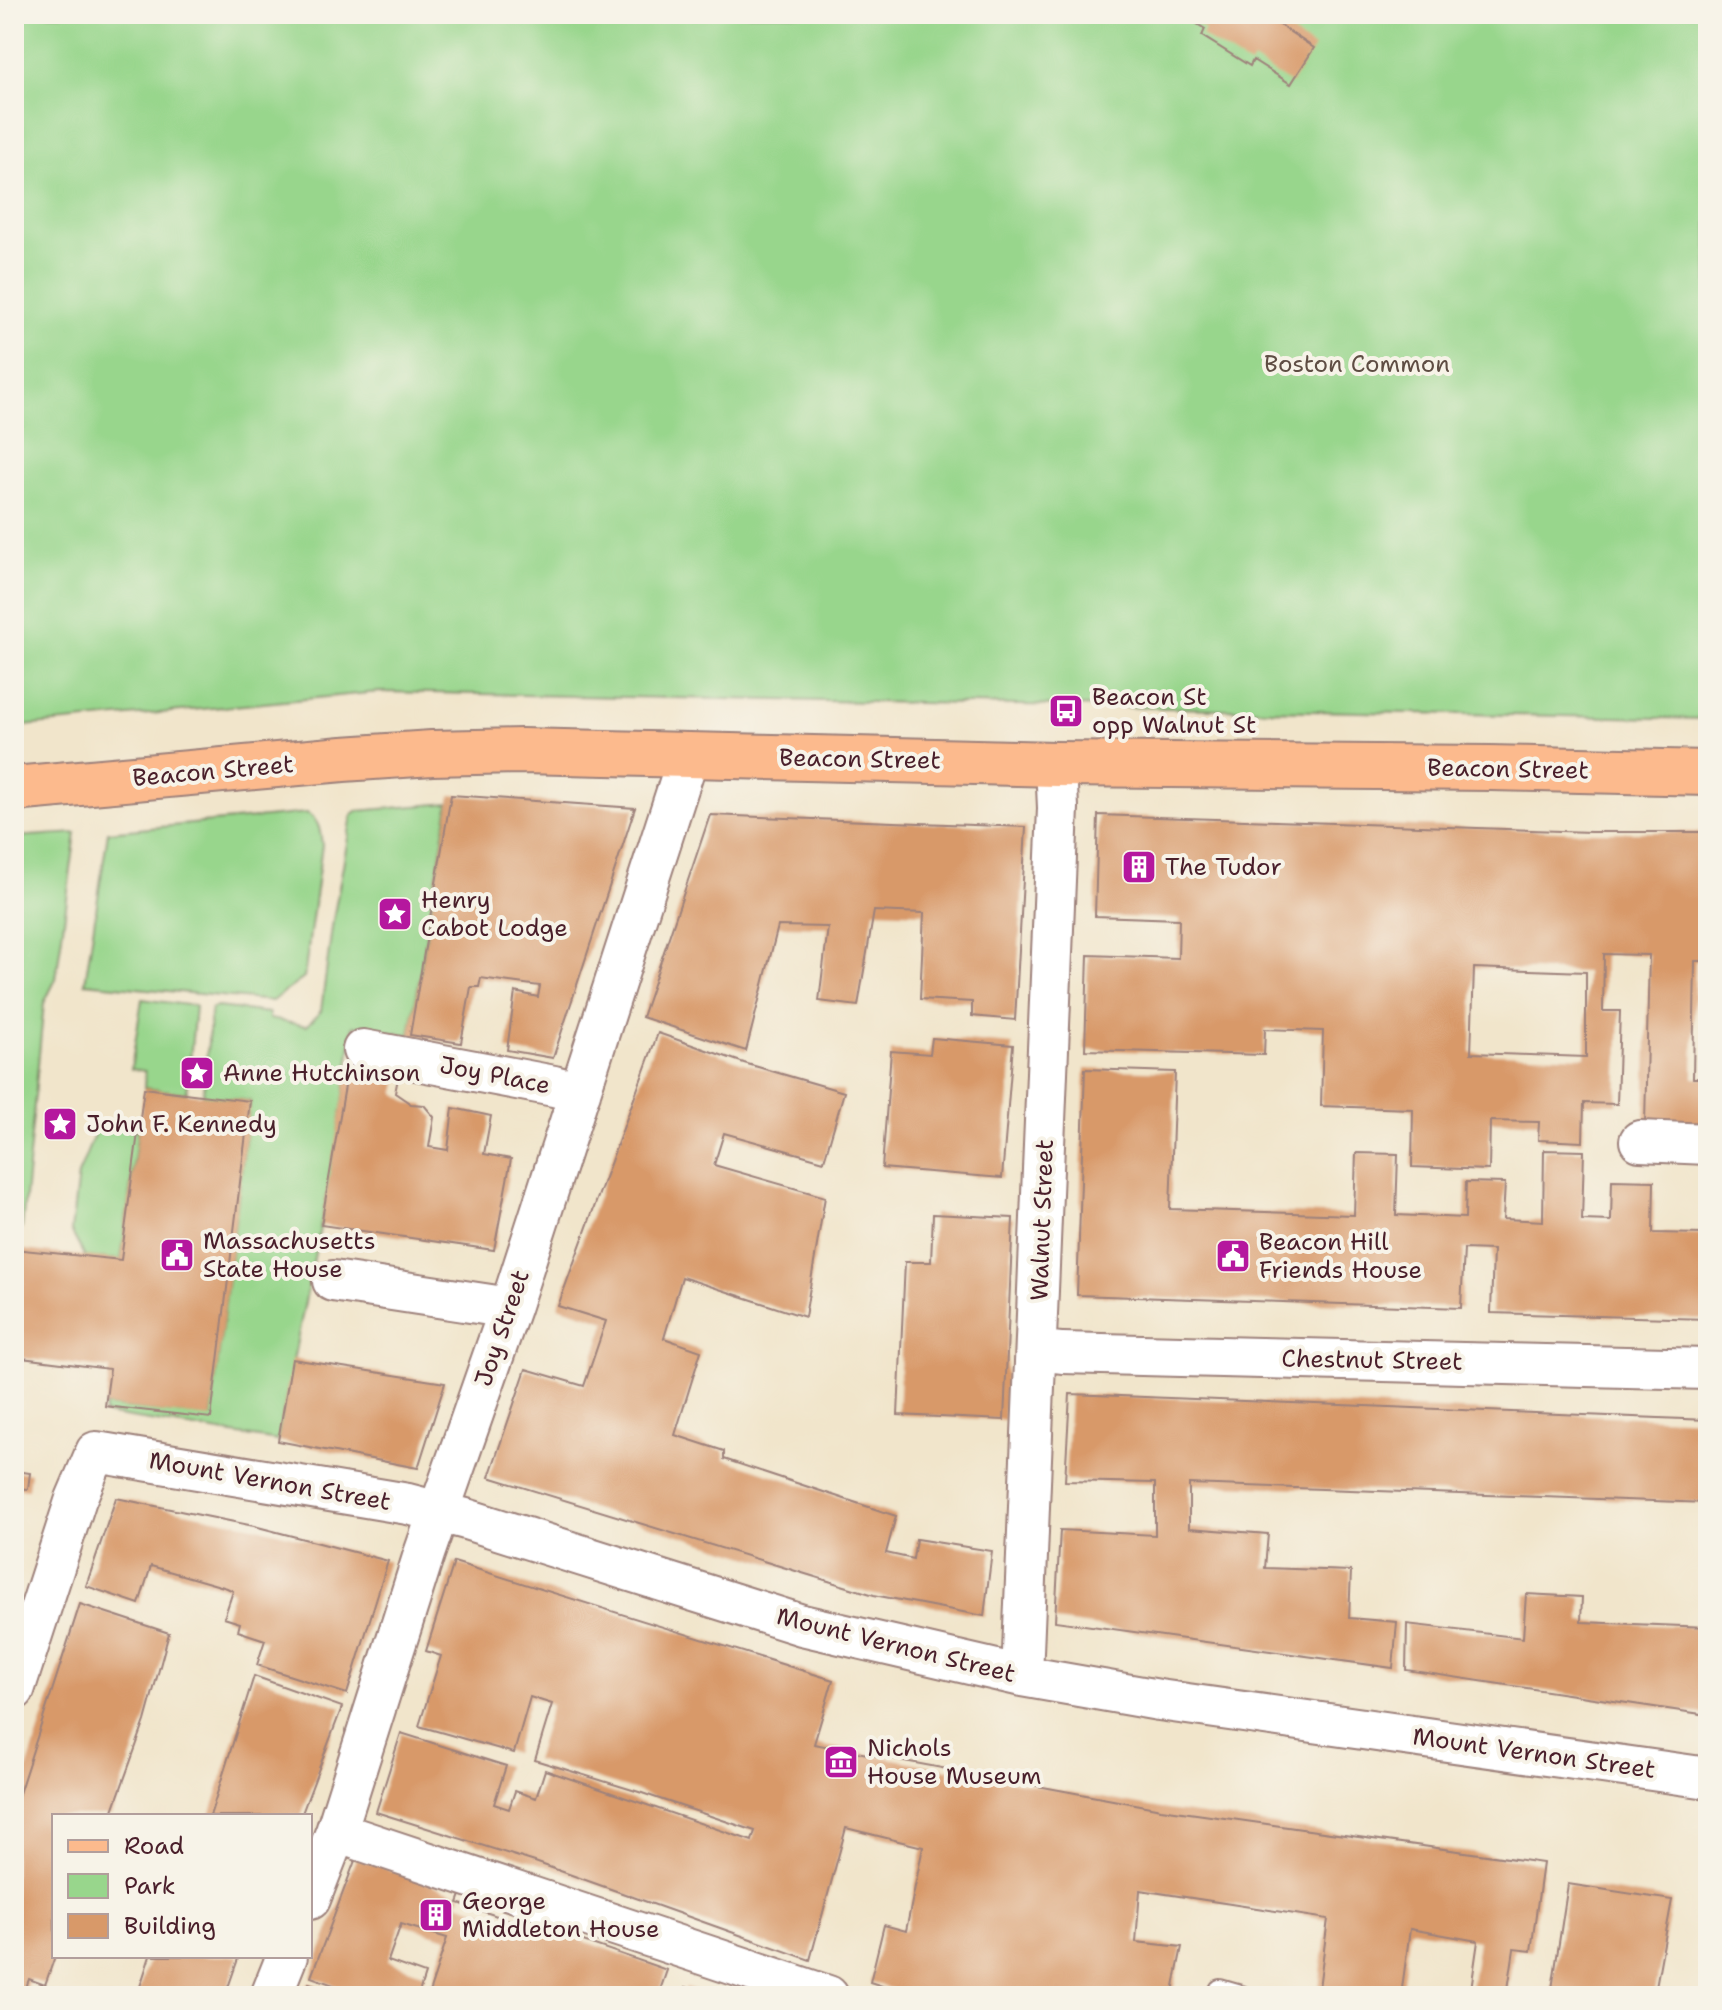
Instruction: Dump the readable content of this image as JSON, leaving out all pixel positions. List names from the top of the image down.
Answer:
{
  "streets": {
    "main road": ["Beacon Street"],
    "street": [
      "Joy Place",
      "Walnut Street",
      "Joy Street",
      "Chestnut Street",
      "Mount Vernon Street"
    ]
  },
  "crossings": [
    ["Beacon Street", "Walnut Street"],
    ["Beacon Street", "Joy Street"],
    ["Joy Place", "Joy Street"],
    ["Walnut Street", "Chestnut Street"],
    ["Walnut Street", "Mount Vernon Street"],
    ["Joy Street", "Mount Vernon Street"]
  ],
  "parks": ["Boston Common"],
  "places": {
    "bus stop": ["Beacon St opp Walnut St"],
    "building": ["The Tudor", "George Middleton House"],
    "place": ["Henry Cabot Lodge", "Anne Hutchinson", "John F. Kennedy"],
    "public building": ["Massachusetts State House", "Beacon Hill Friends House"],
    "museum": ["Nichols House Museum"]
  },
  "legend": ["Road", "Park", "Building"]
}
